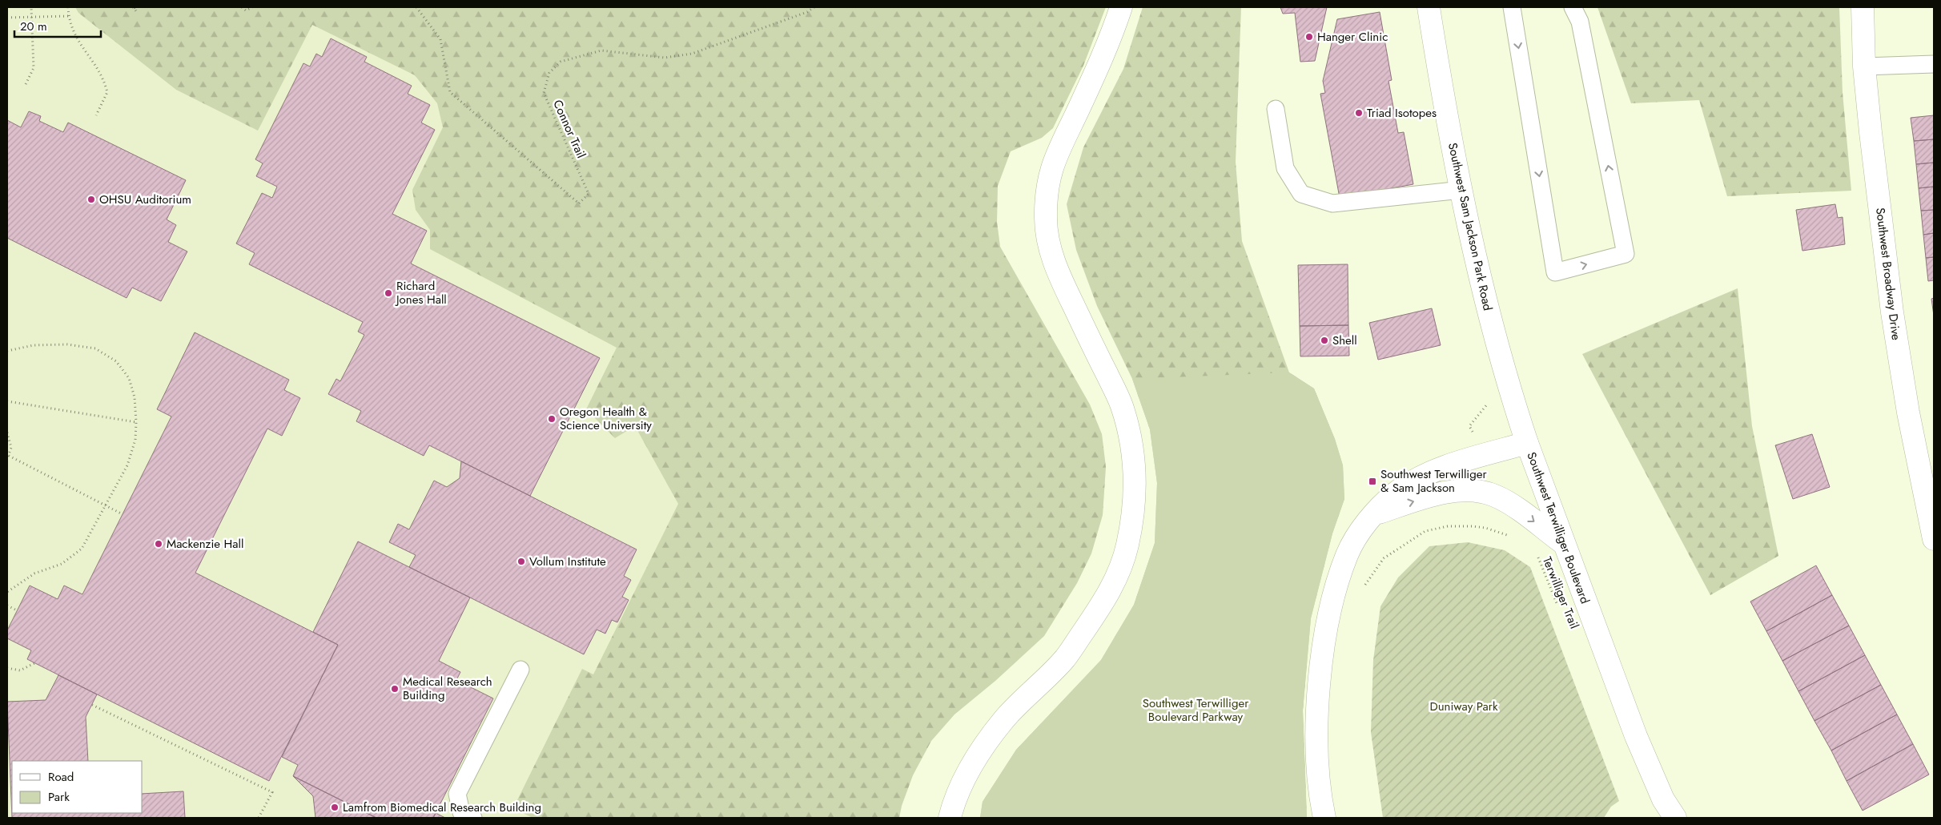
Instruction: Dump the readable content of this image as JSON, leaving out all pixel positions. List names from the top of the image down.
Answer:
{
  "streets": {
    "street": ["Southwest Sam Jackson Park Road", "Southwest Broadway Drive", "Southwest Terwilliger Boulevard"],
    "path": ["Connor Trail", "Terwilliger Trail"]
  },
  "crossings": [
    ["Southwest Sam Jackson Park Road", "Southwest Terwilliger Boulevard"]
  ],
  "parks": ["Southwest Terwilliger Boulevard Parkway", "Duniway Park"],
  "places": {
    "other": [
      "Hanger Clinic",
      "Triad Isotopes",
      "OHSU Auditorium",
      "Richard Jones Hall",
      "Shell",
      "Oregon Health & Science University",
      "Mackenzie Hall",
      "Vollum Institute",
      "Medical Research Building",
      "Lamfrom Biomedical Research Building"
    ],
    "transit": ["Southwest Terwilliger & Sam Jackson"]
  },
  "legend": ["Road", "Park"],
  "scale_bar": "20 m"
}
